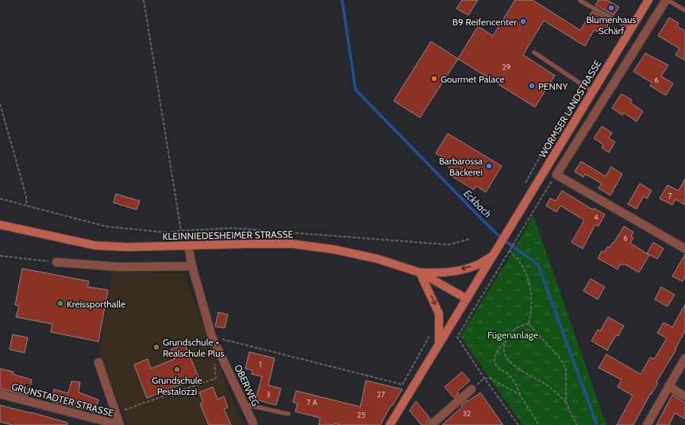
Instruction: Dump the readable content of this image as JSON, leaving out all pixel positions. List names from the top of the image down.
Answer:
{
  "streets": {
    "main road": ["WORMSER LANDSTRASSE", "KLEINNIEDESHEIMER STRASSE"],
    "street": ["OBERWEG", "GRÜNSTADTER STRASSE"]
  },
  "crossings": [
    ["WORMSER LANDSTRASSE", "KLEINNIEDESHEIMER STRASSE"],
    ["KLEINNIEDESHEIMER STRASSE", "OBERWEG"]
  ],
  "water": ["Eckbach"],
  "parks": ["Fügenanlage"],
  "places": [
    "Blumenhaus Schärf",
    "B9 Reifencenter",
    "Gourmet Palace",
    "PENNY",
    "Barbarossa Bäckerei",
    "Kreissporthalle",
    "Grundschule + Realschule Plus",
    "Grundschule Pestalozzi"
  ],
  "house_numbers": [
    "29",
    "6",
    "7",
    "4",
    "6",
    "1",
    "3",
    "27",
    "7 A",
    "32",
    "25"
  ]
}
